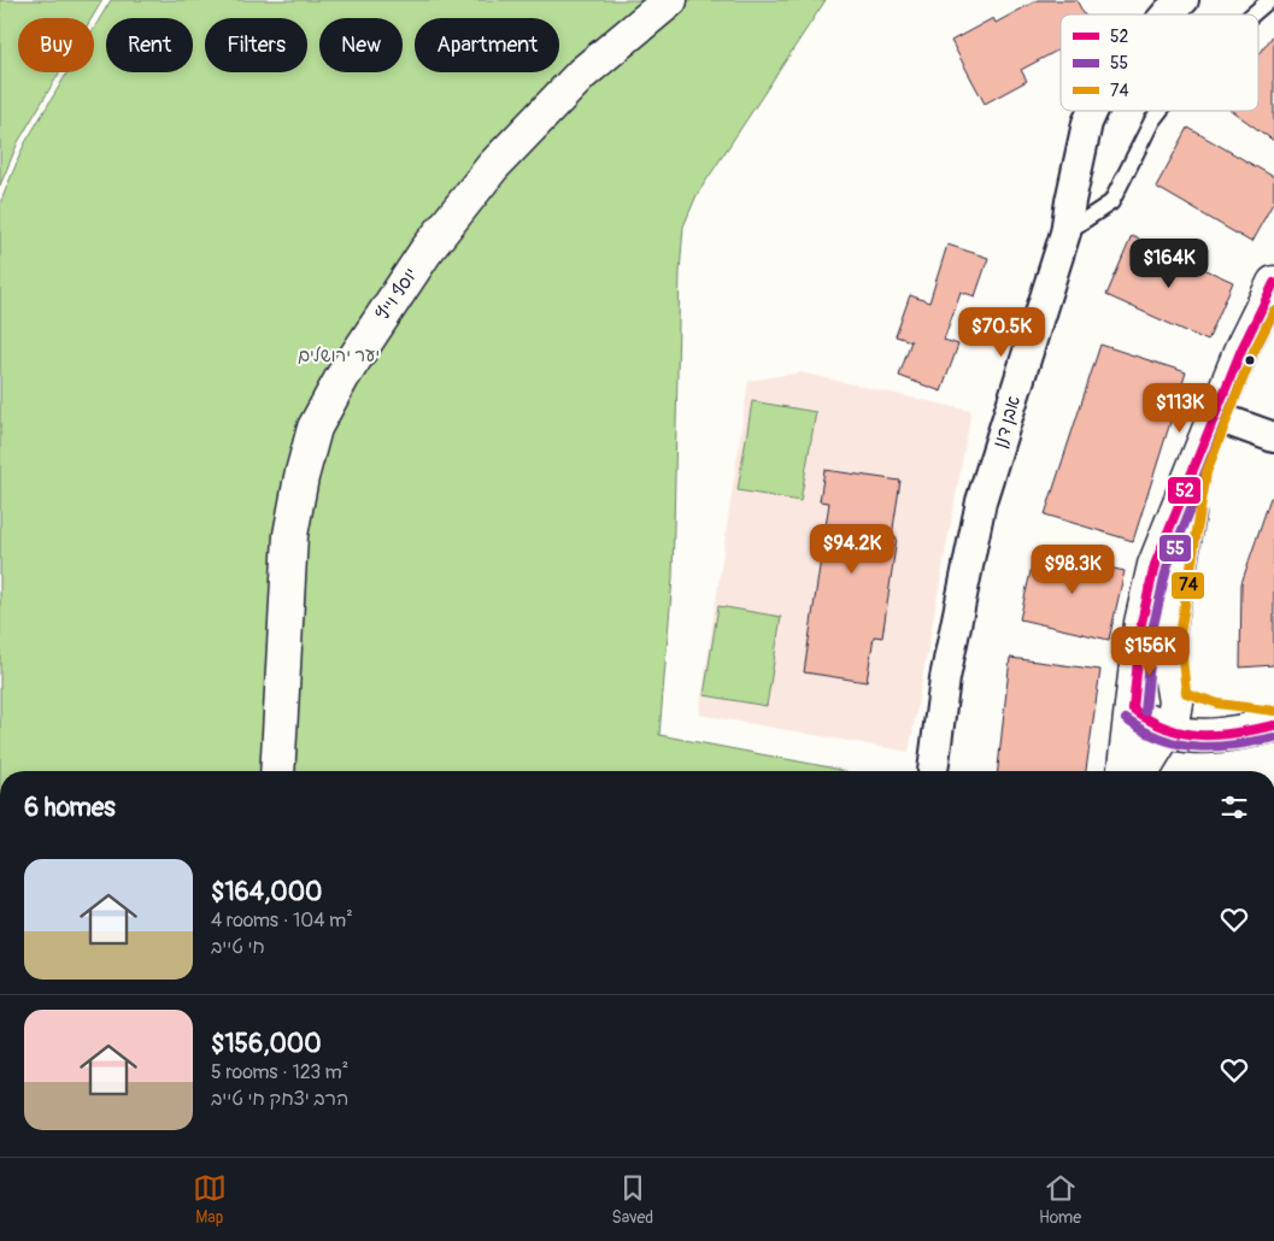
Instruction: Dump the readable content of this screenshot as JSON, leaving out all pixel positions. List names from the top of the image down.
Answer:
{
  "streets": {
    "street": ["יוסף וייץ", "אבן דנן"]
  },
  "parks": ["יער ירושלים"],
  "lines": ["transit line 52", "transit line 55", "transit line 74"],
  "legend": ["52", "55", "74"],
  "page": {
    "chip": [
      "Buy",
      "Rent",
      "Filters",
      "New",
      "Apartment"
    ],
    "price": [
      "$164K",
      "$70.5K",
      "$113K",
      "$94.2K",
      "$98.3K",
      "$156K"
    ],
    "heading": "6 homes",
    "list": [
      {
        "name": "$164,000",
        "note": "4 rooms · 104 m² · חי טייב"
      },
      {
        "name": "$156,000",
        "note": "5 rooms · 123 m² · הרב יצחק חי טייב"
      }
    ],
    "tabs": ["Map", "Saved", "Home"]
  }
}
